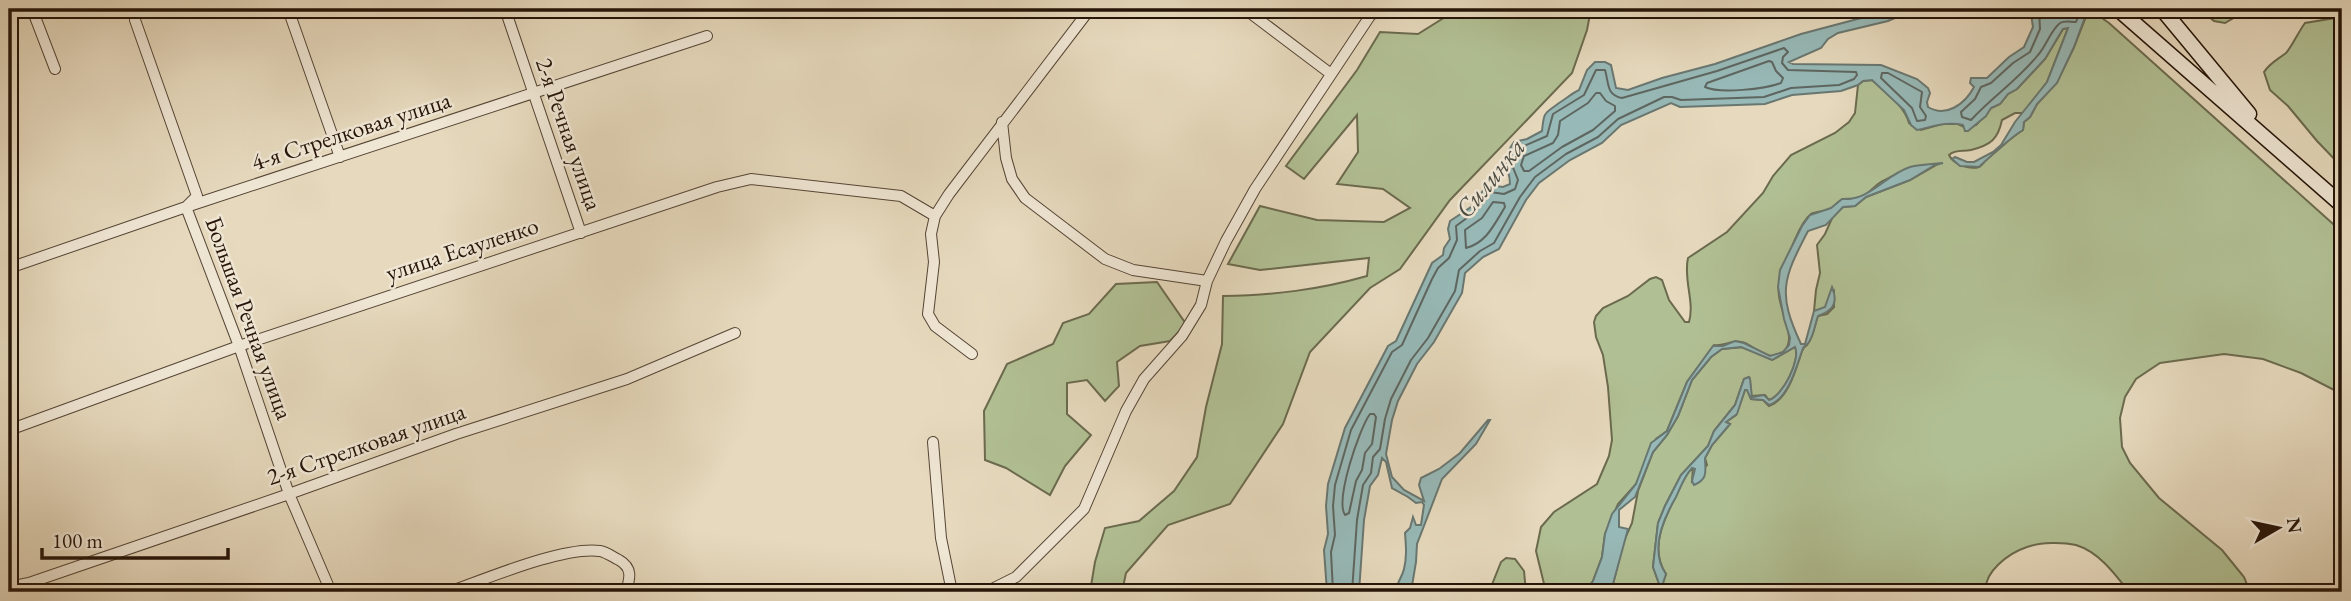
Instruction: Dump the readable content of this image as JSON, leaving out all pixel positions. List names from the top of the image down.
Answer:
{
  "streets": {
    "street": [
      "4-я Стрелковая улица",
      "2-я Речная улица",
      "улица Есауленко",
      "Большая Речная улица",
      "2-я Стрелковая улица"
    ]
  },
  "crossings": [
    ["4-я Стрелковая улица", "2-я Речная улица"],
    ["4-я Стрелковая улица", "Большая Речная улица"],
    ["2-я Речная улица", "улица Есауленко"],
    ["улица Есауленко", "Большая Речная улица"],
    ["Большая Речная улица", "2-я Стрелковая улица"]
  ],
  "water": ["Силинка"],
  "scale_bar": "100 m",
  "north": "right"
}
